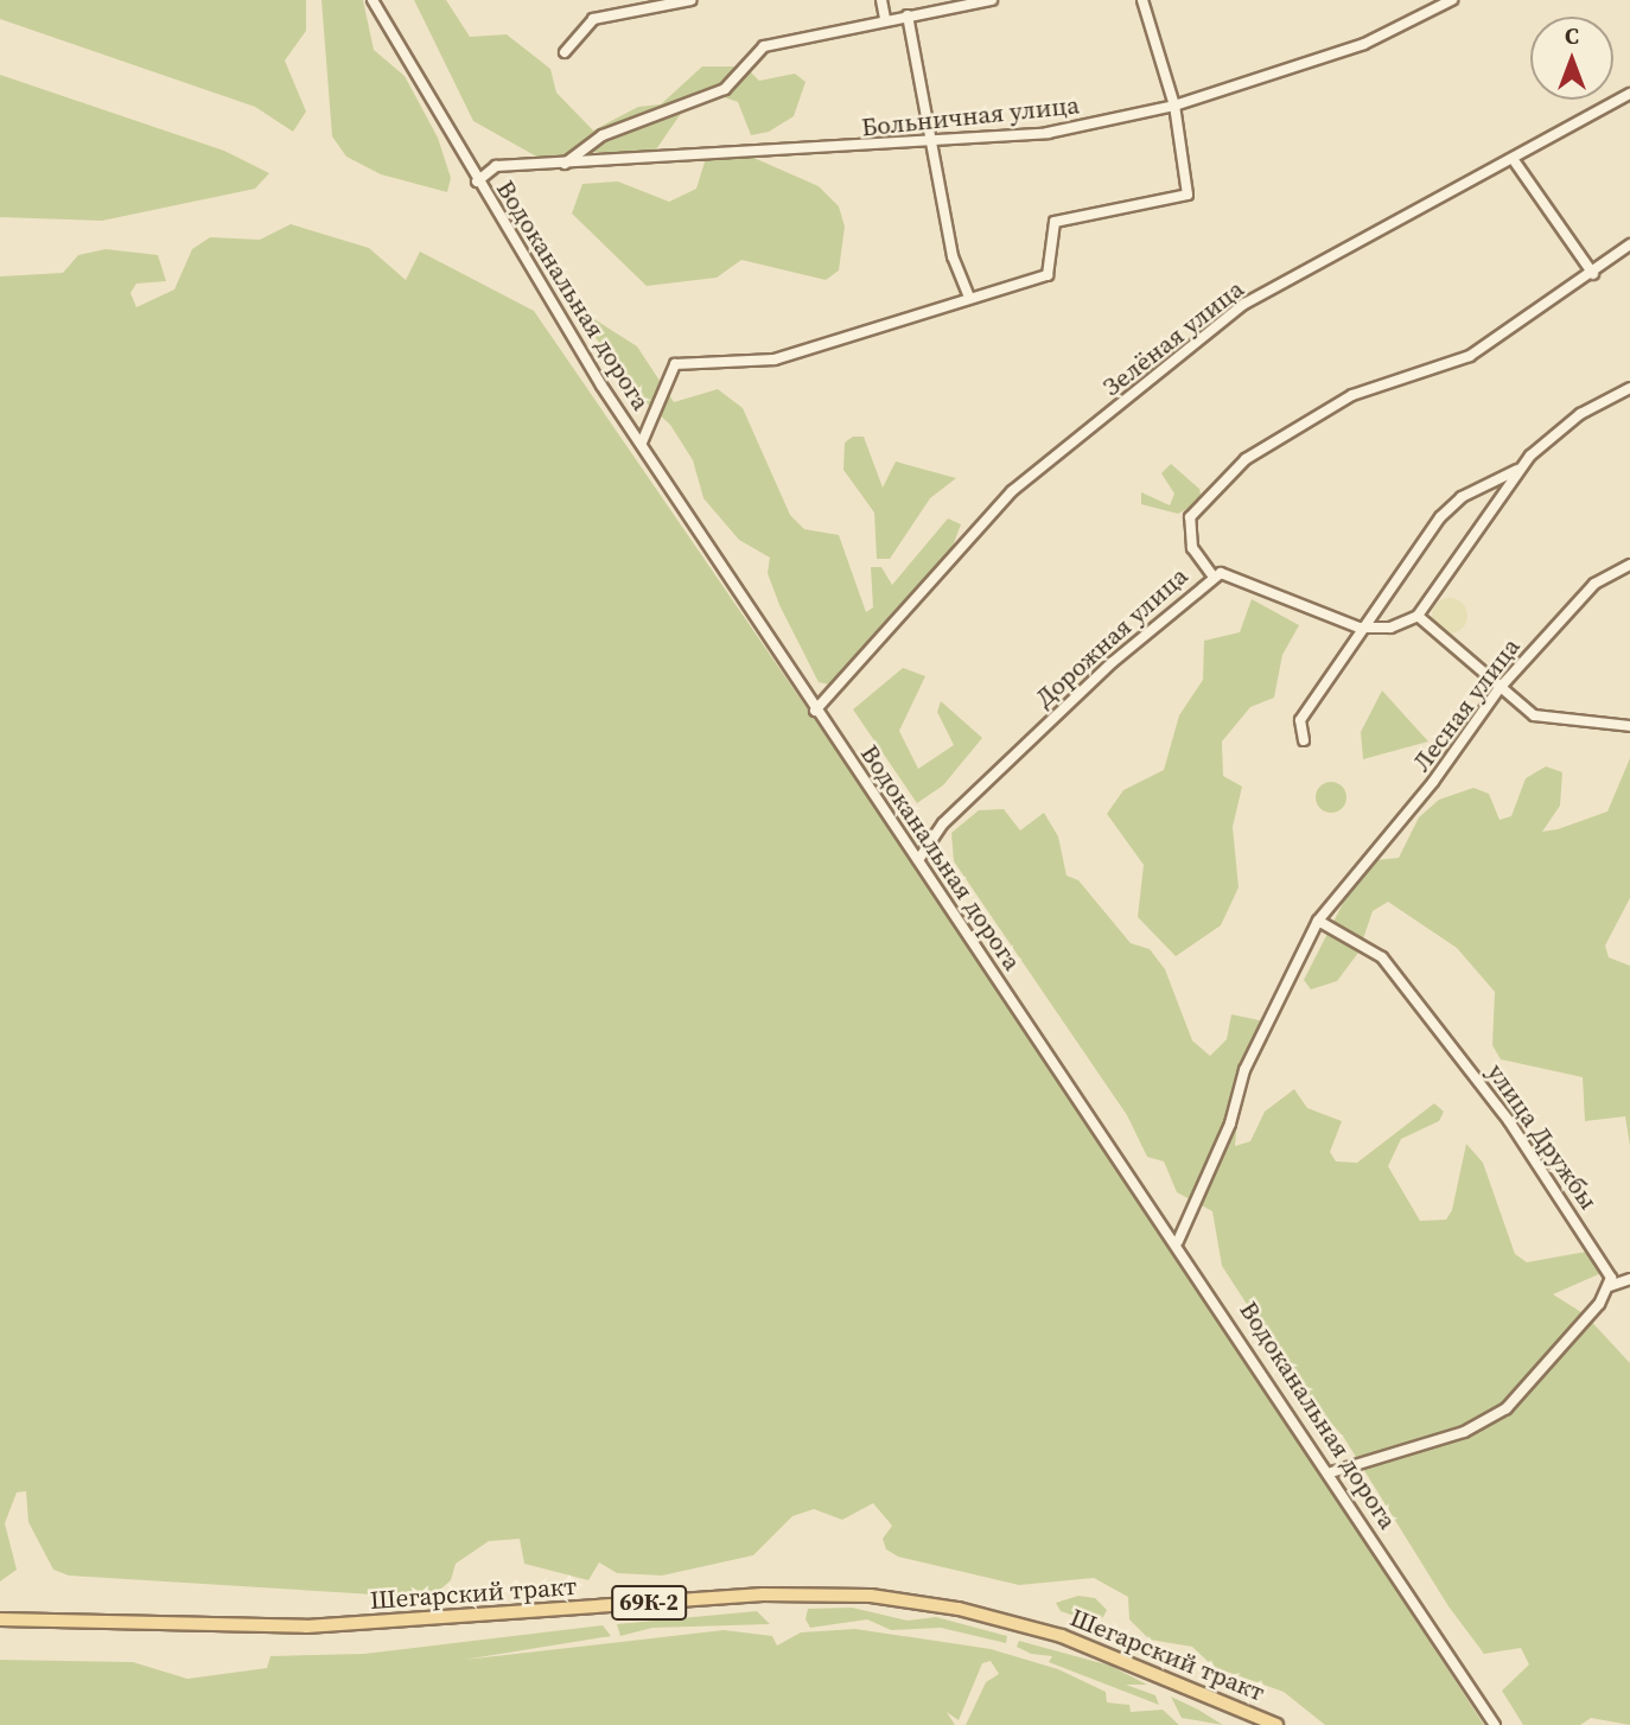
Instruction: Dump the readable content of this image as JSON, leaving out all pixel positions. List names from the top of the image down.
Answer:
{
  "streets": {
    "main road": ["Шегарский тракт", "69К-2"],
    "street": [
      "Больничная улица",
      "Водоканальная дорога",
      "Зелёная улица",
      "Дорожная улица",
      "Лесная улица",
      "улица Дружбы"
    ]
  },
  "crossings": [
    ["Больничная улица", "Водоканальная дорога"],
    ["Водоканальная дорога", "Зелёная улица"],
    ["Водоканальная дорога", "Дорожная улица"],
    ["Водоканальная дорога", "Лесная улица"],
    ["Лесная улица", "улица Дружбы"]
  ],
  "north": "top"
}
